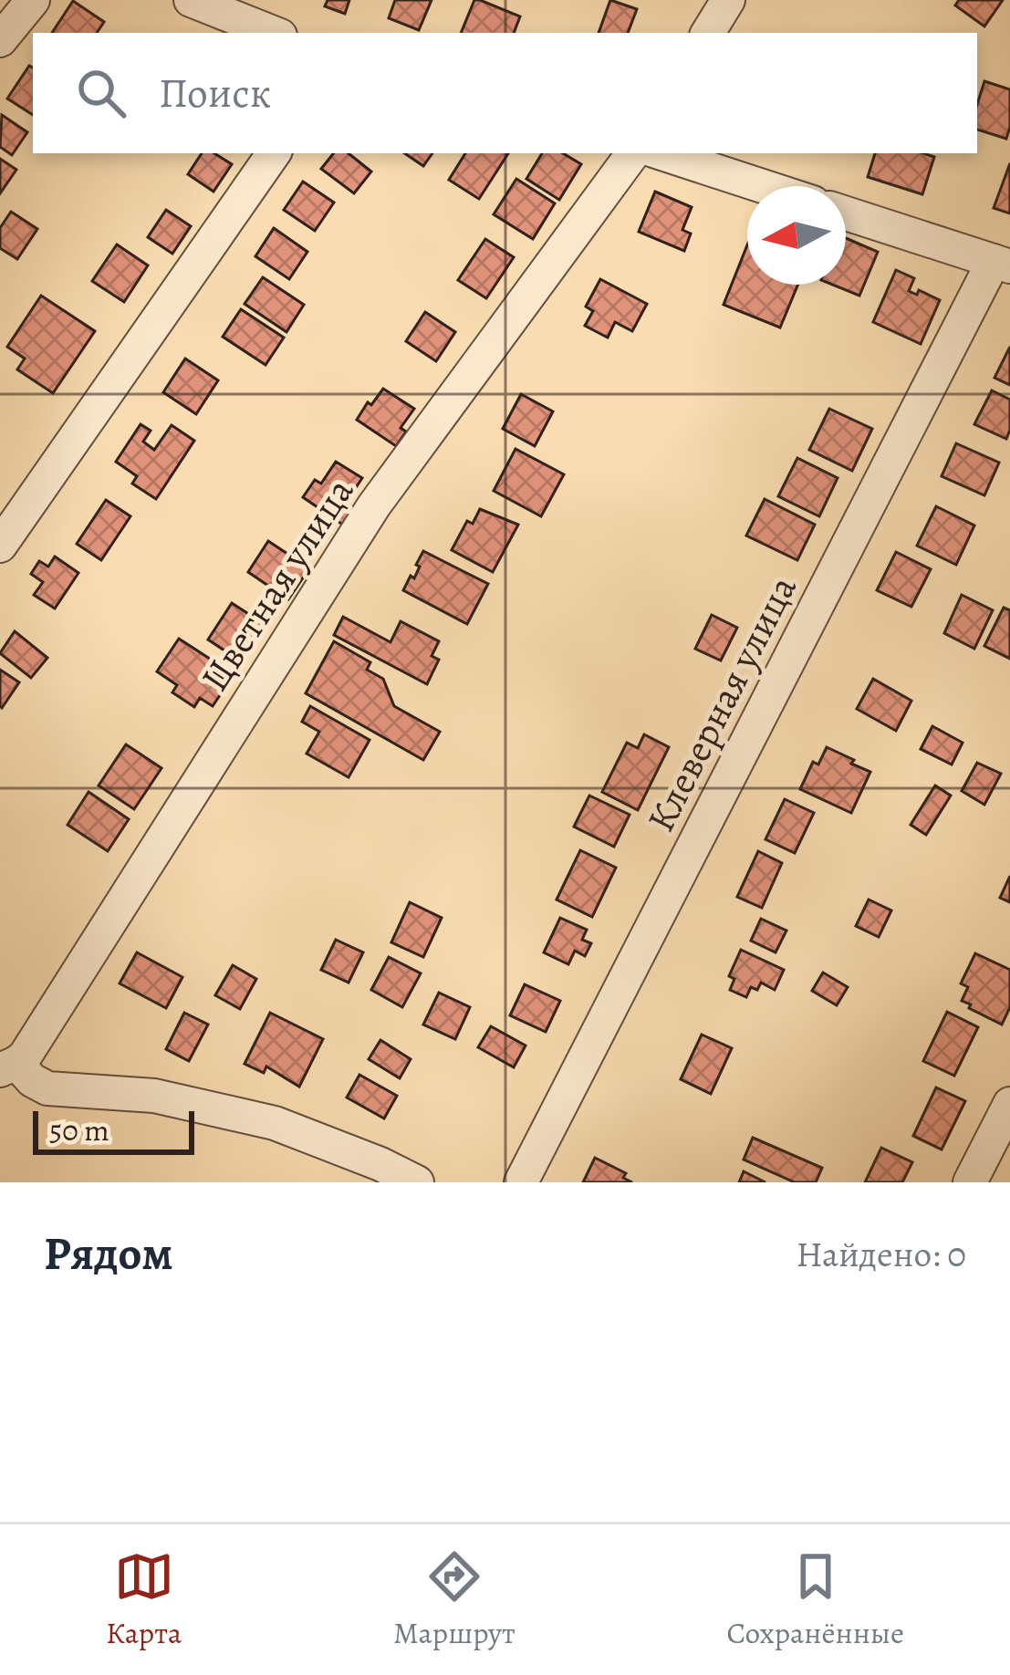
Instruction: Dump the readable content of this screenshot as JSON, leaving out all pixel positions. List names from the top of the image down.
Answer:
{
  "streets": {
    "street": ["Цветная улица", "Клеверная улица"]
  },
  "scale_bar": "50 m",
  "north": "left",
  "page": {
    "search": "Поиск",
    "scale": "50 m",
    "heading": ["Рядом", "Найдено: 0"],
    "nav": ["Карта", "Маршрут", "Сохранённые"]
  }
}
